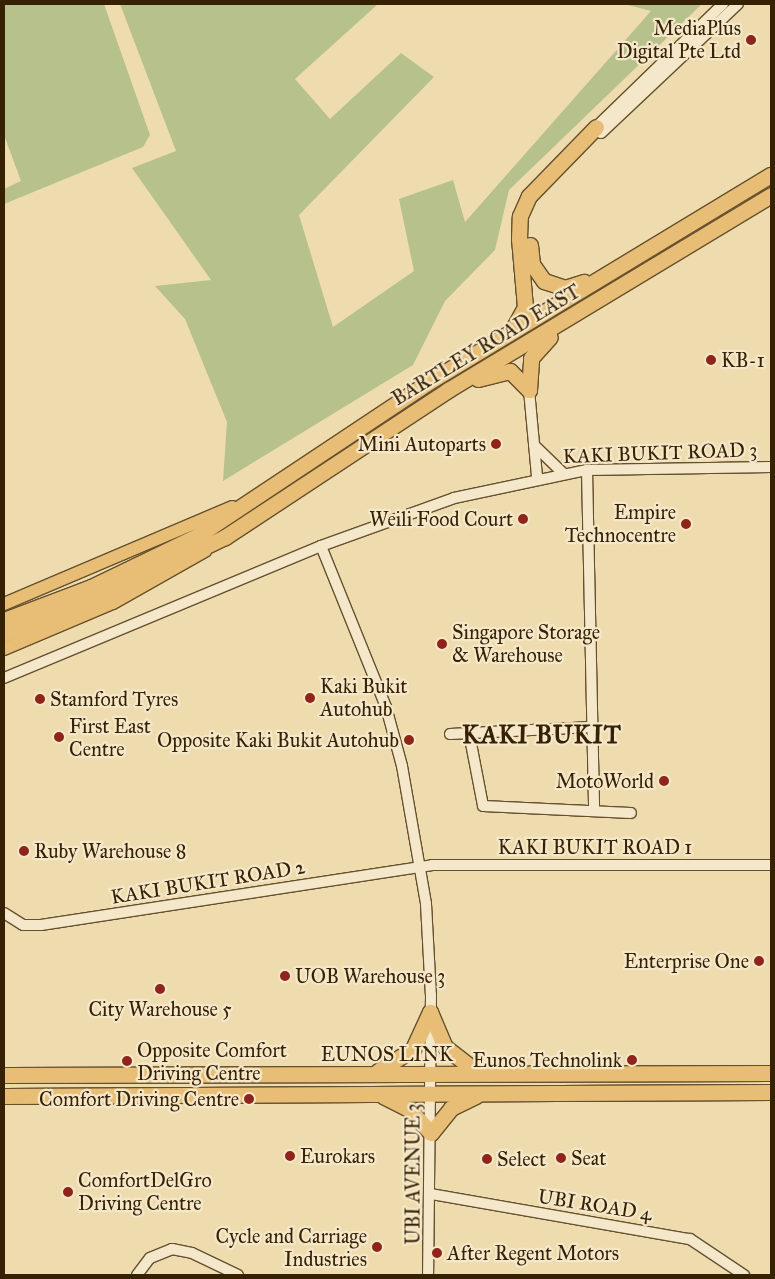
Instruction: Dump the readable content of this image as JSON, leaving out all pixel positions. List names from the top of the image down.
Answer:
{
  "streets": {
    "highway": ["BARTLEY ROAD EAST", "EUNOS LINK"],
    "street": [
      "KAKI BUKIT ROAD 3",
      "KAKI BUKIT ROAD 1",
      "KAKI BUKIT ROAD 2",
      "UBI AVENUE 3",
      "UBI ROAD 4"
    ]
  },
  "crossings": [
    ["KAKI BUKIT ROAD 3", "UBI AVENUE 3"],
    ["KAKI BUKIT ROAD 1", "KAKI BUKIT ROAD 2"],
    ["KAKI BUKIT ROAD 1", "UBI AVENUE 3"],
    ["KAKI BUKIT ROAD 2", "UBI AVENUE 3"],
    ["EUNOS LINK", "UBI AVENUE 3"],
    ["UBI AVENUE 3", "UBI ROAD 4"]
  ],
  "districts": ["KAKI BUKIT"],
  "places": [
    "MediaPlus Digital Pte Ltd",
    "KB-1",
    "Mini Autoparts",
    "Weili Food Court",
    "Empire Technocentre",
    "Singapore Storage & Warehouse",
    "Kaki Bukit Autohub",
    "Stamford Tyres",
    "First East Centre",
    "Opposite Kaki Bukit Autohub",
    "MotoWorld",
    "Ruby Warehouse 8",
    "Enterprise One",
    "UOB Warehouse 3",
    "City Warehouse 5",
    "Eunos Technolink",
    "Opposite Comfort Driving Centre",
    "Comfort Driving Centre",
    "Eurokars",
    "Seat",
    "Select",
    "ComfortDelGro Driving Centre",
    "Cycle and Carriage Industries",
    "After Regent Motors"
  ]
}
